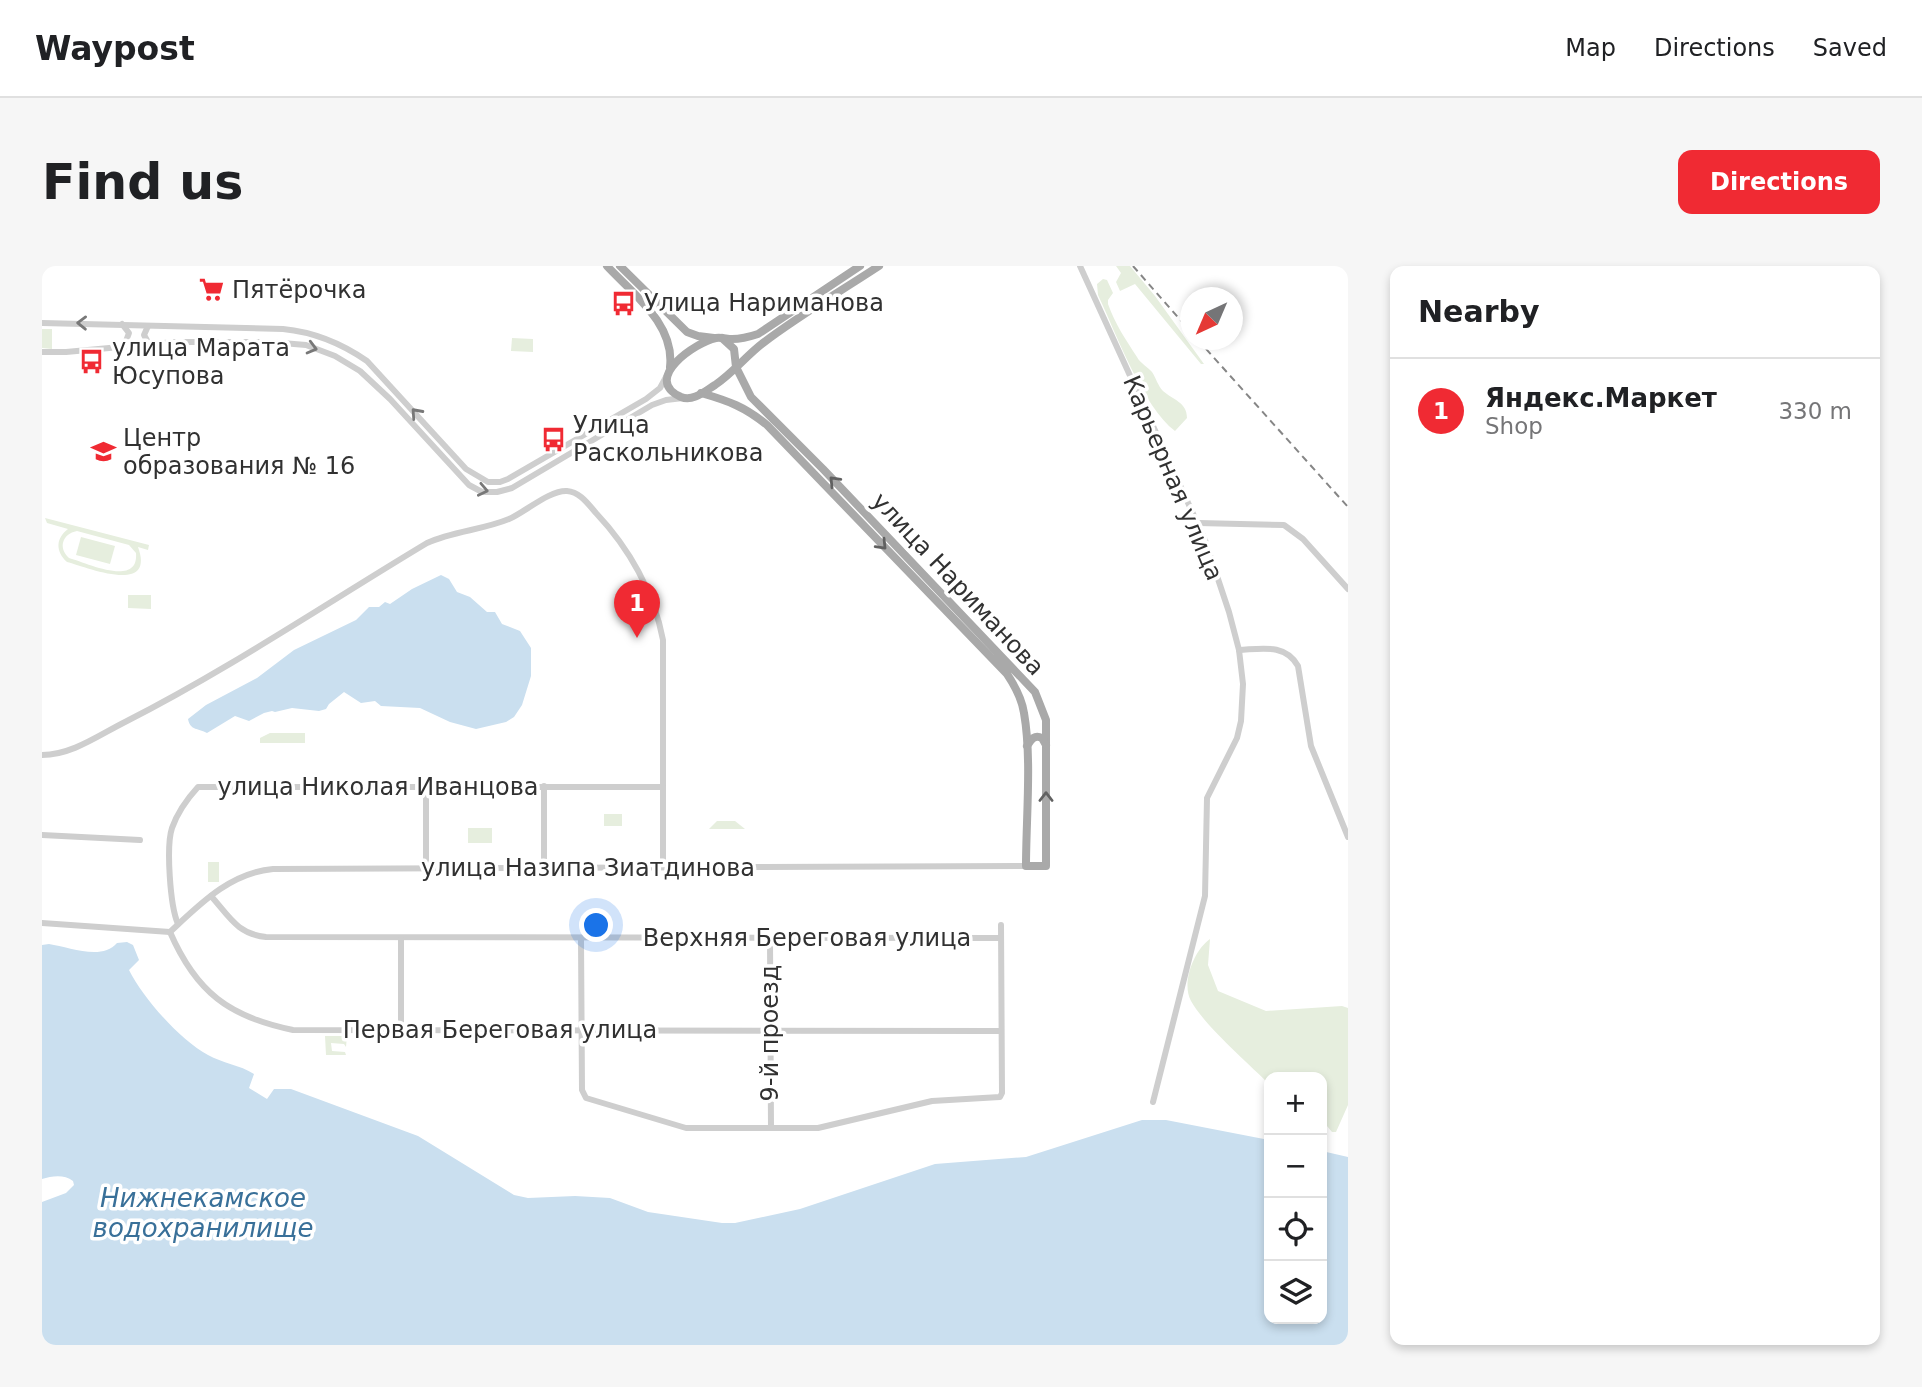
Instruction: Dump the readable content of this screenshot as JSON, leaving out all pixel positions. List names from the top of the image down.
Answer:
{
  "streets": {
    "main road": ["улица Нариманова"],
    "street": [
      "Карьерная улица",
      "улица Николая Иванцова",
      "улица Назипа Зиатдинова",
      "Верхняя Береговая улица",
      "Первая Береговая улица",
      "9-й проезд"
    ]
  },
  "crossings": [
    ["улица Нариманова", "улица Назипа Зиатдинова"],
    ["улица Николая Иванцова", "улица Назипа Зиатдинова"],
    ["улица Назипа Зиатдинова", "Верхняя Береговая улица"],
    ["улица Назипа Зиатдинова", "Первая Береговая улица"],
    ["Верхняя Береговая улица", "9-й проезд"],
    ["Первая Береговая улица", "9-й проезд"]
  ],
  "water": ["Нижнекамское водохранилище"],
  "places": {
    "supermarket": ["Пятёрочка"],
    "bus stop": ["Улица Нариманова", "улица Марата Юсупова", "Улица Раскольникова"],
    "school or university": ["Центр образования № 16"]
  },
  "north": "bottom left",
  "page": {
    "header": "Waypost",
    "nav": ["Map", "Directions", "Saved"],
    "buttons": "Directions",
    "title": "Find us",
    "heading": "Nearby",
    "list": [
      {
        "mark": "1",
        "name": "Яндекс.Маркет",
        "note": "Shop",
        "value": "330 m"
      }
    ],
    "pins": "1",
    "map_buttons": ["+", "−"]
  }
}
